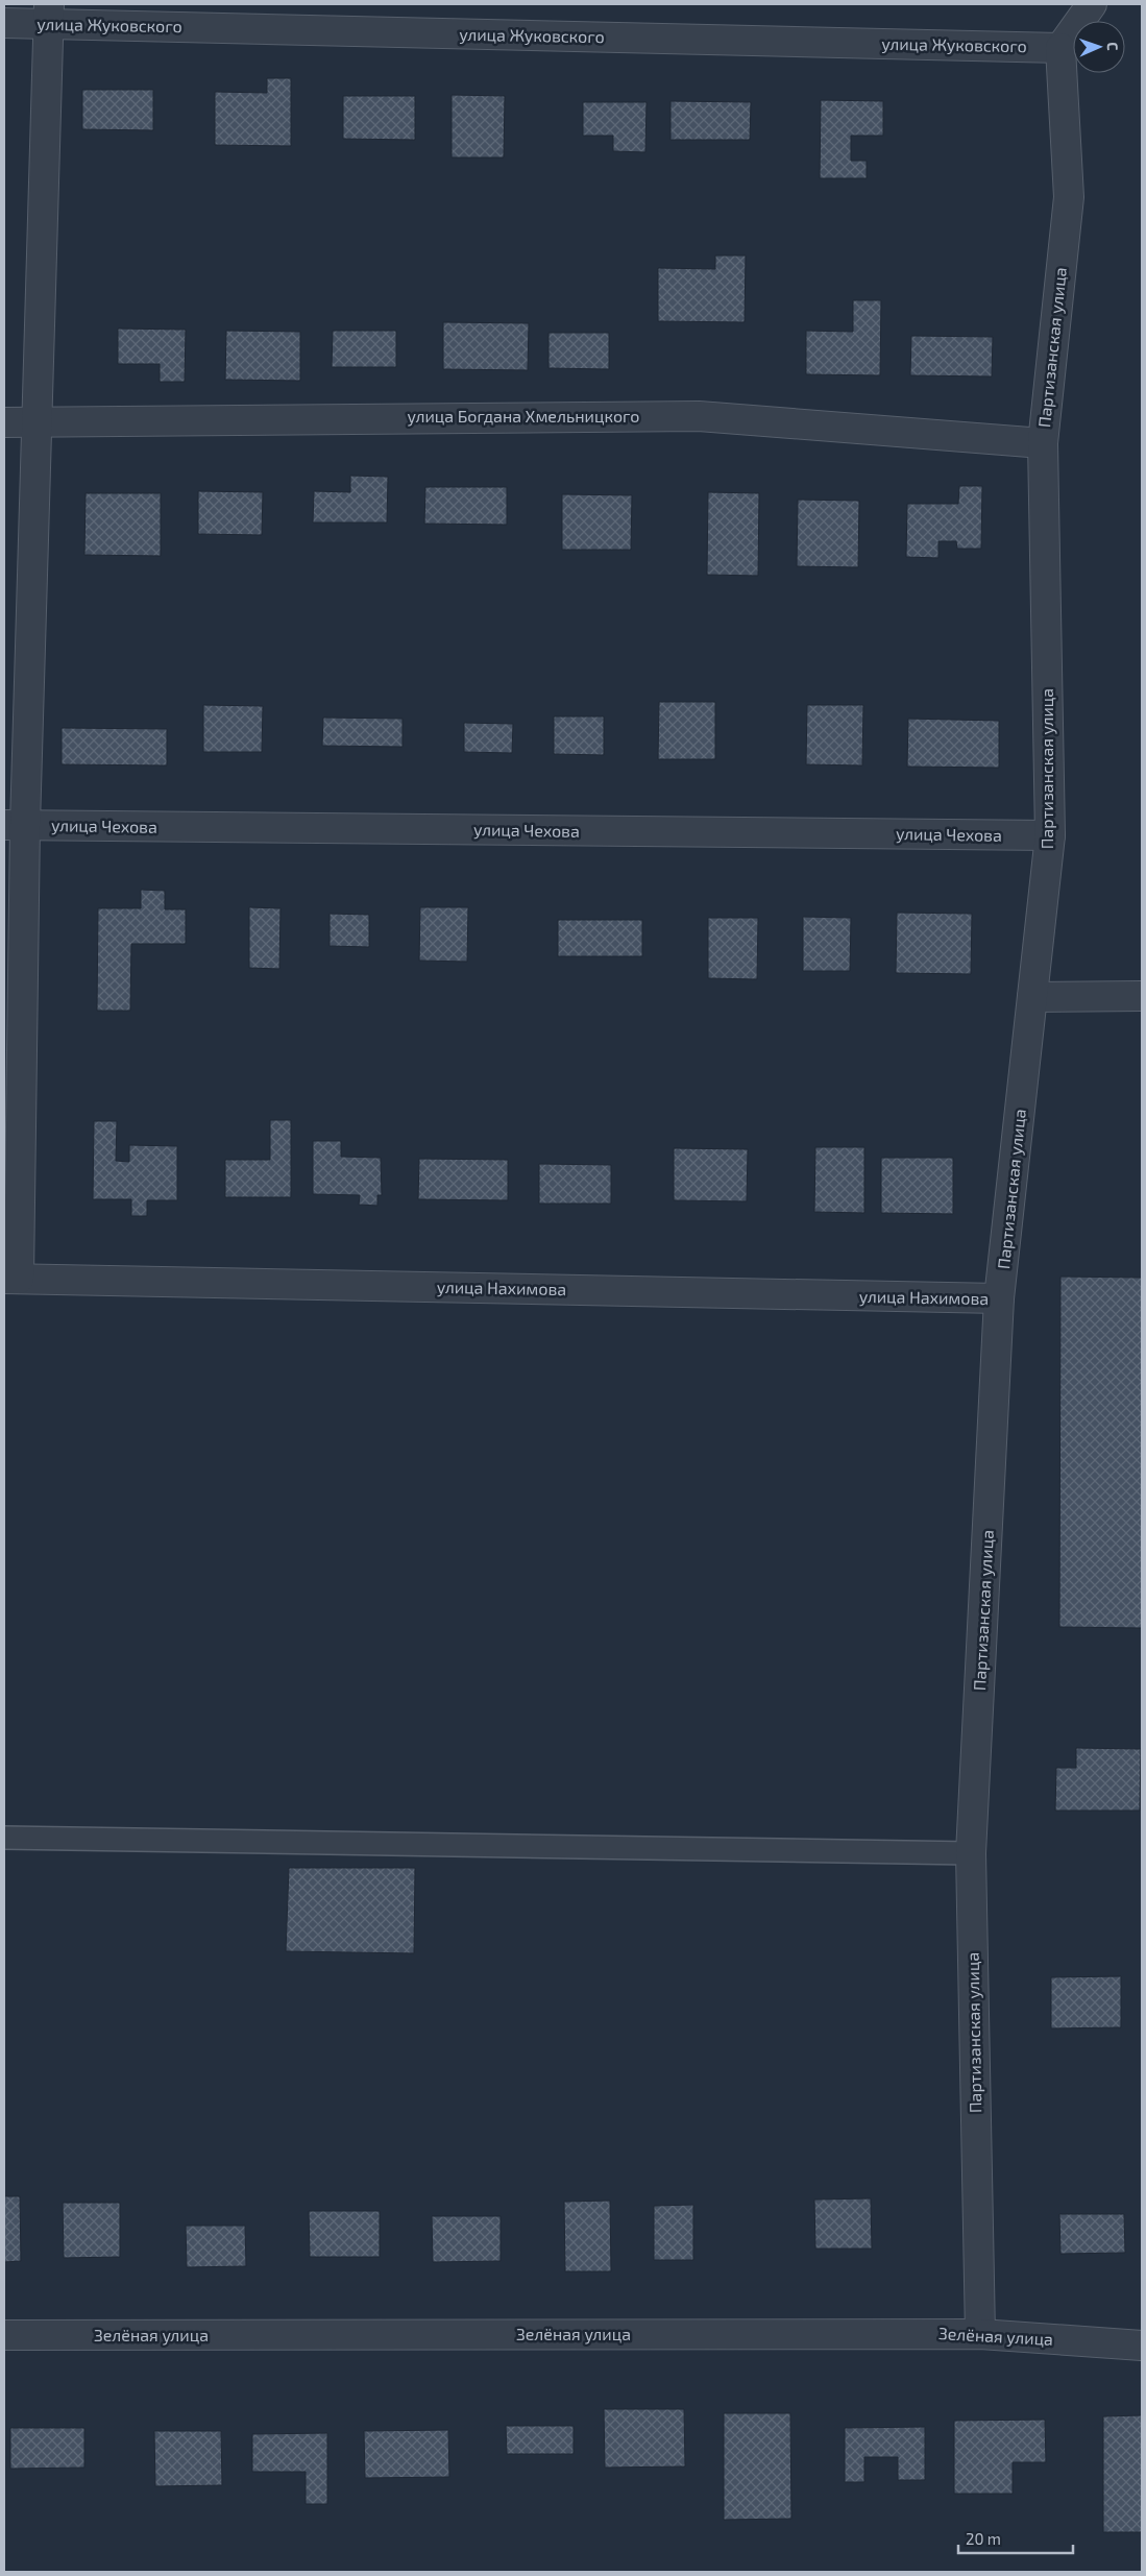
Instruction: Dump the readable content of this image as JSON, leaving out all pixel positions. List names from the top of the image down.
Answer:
{
  "streets": {
    "street": [
      "улица Жуковского",
      "Партизанская улица",
      "улица Богдана Хмельницкого",
      "улица Чехова",
      "улица Нахимова",
      "Зелёная улица"
    ]
  },
  "crossings": [
    ["улица Жуковского", "Партизанская улица"],
    ["Партизанская улица", "улица Богдана Хмельницкого"],
    ["Партизанская улица", "улица Чехова"],
    ["Партизанская улица", "улица Нахимова"],
    ["Партизанская улица", "Зелёная улица"]
  ],
  "scale_bar": "20 m",
  "north": "right"
}
